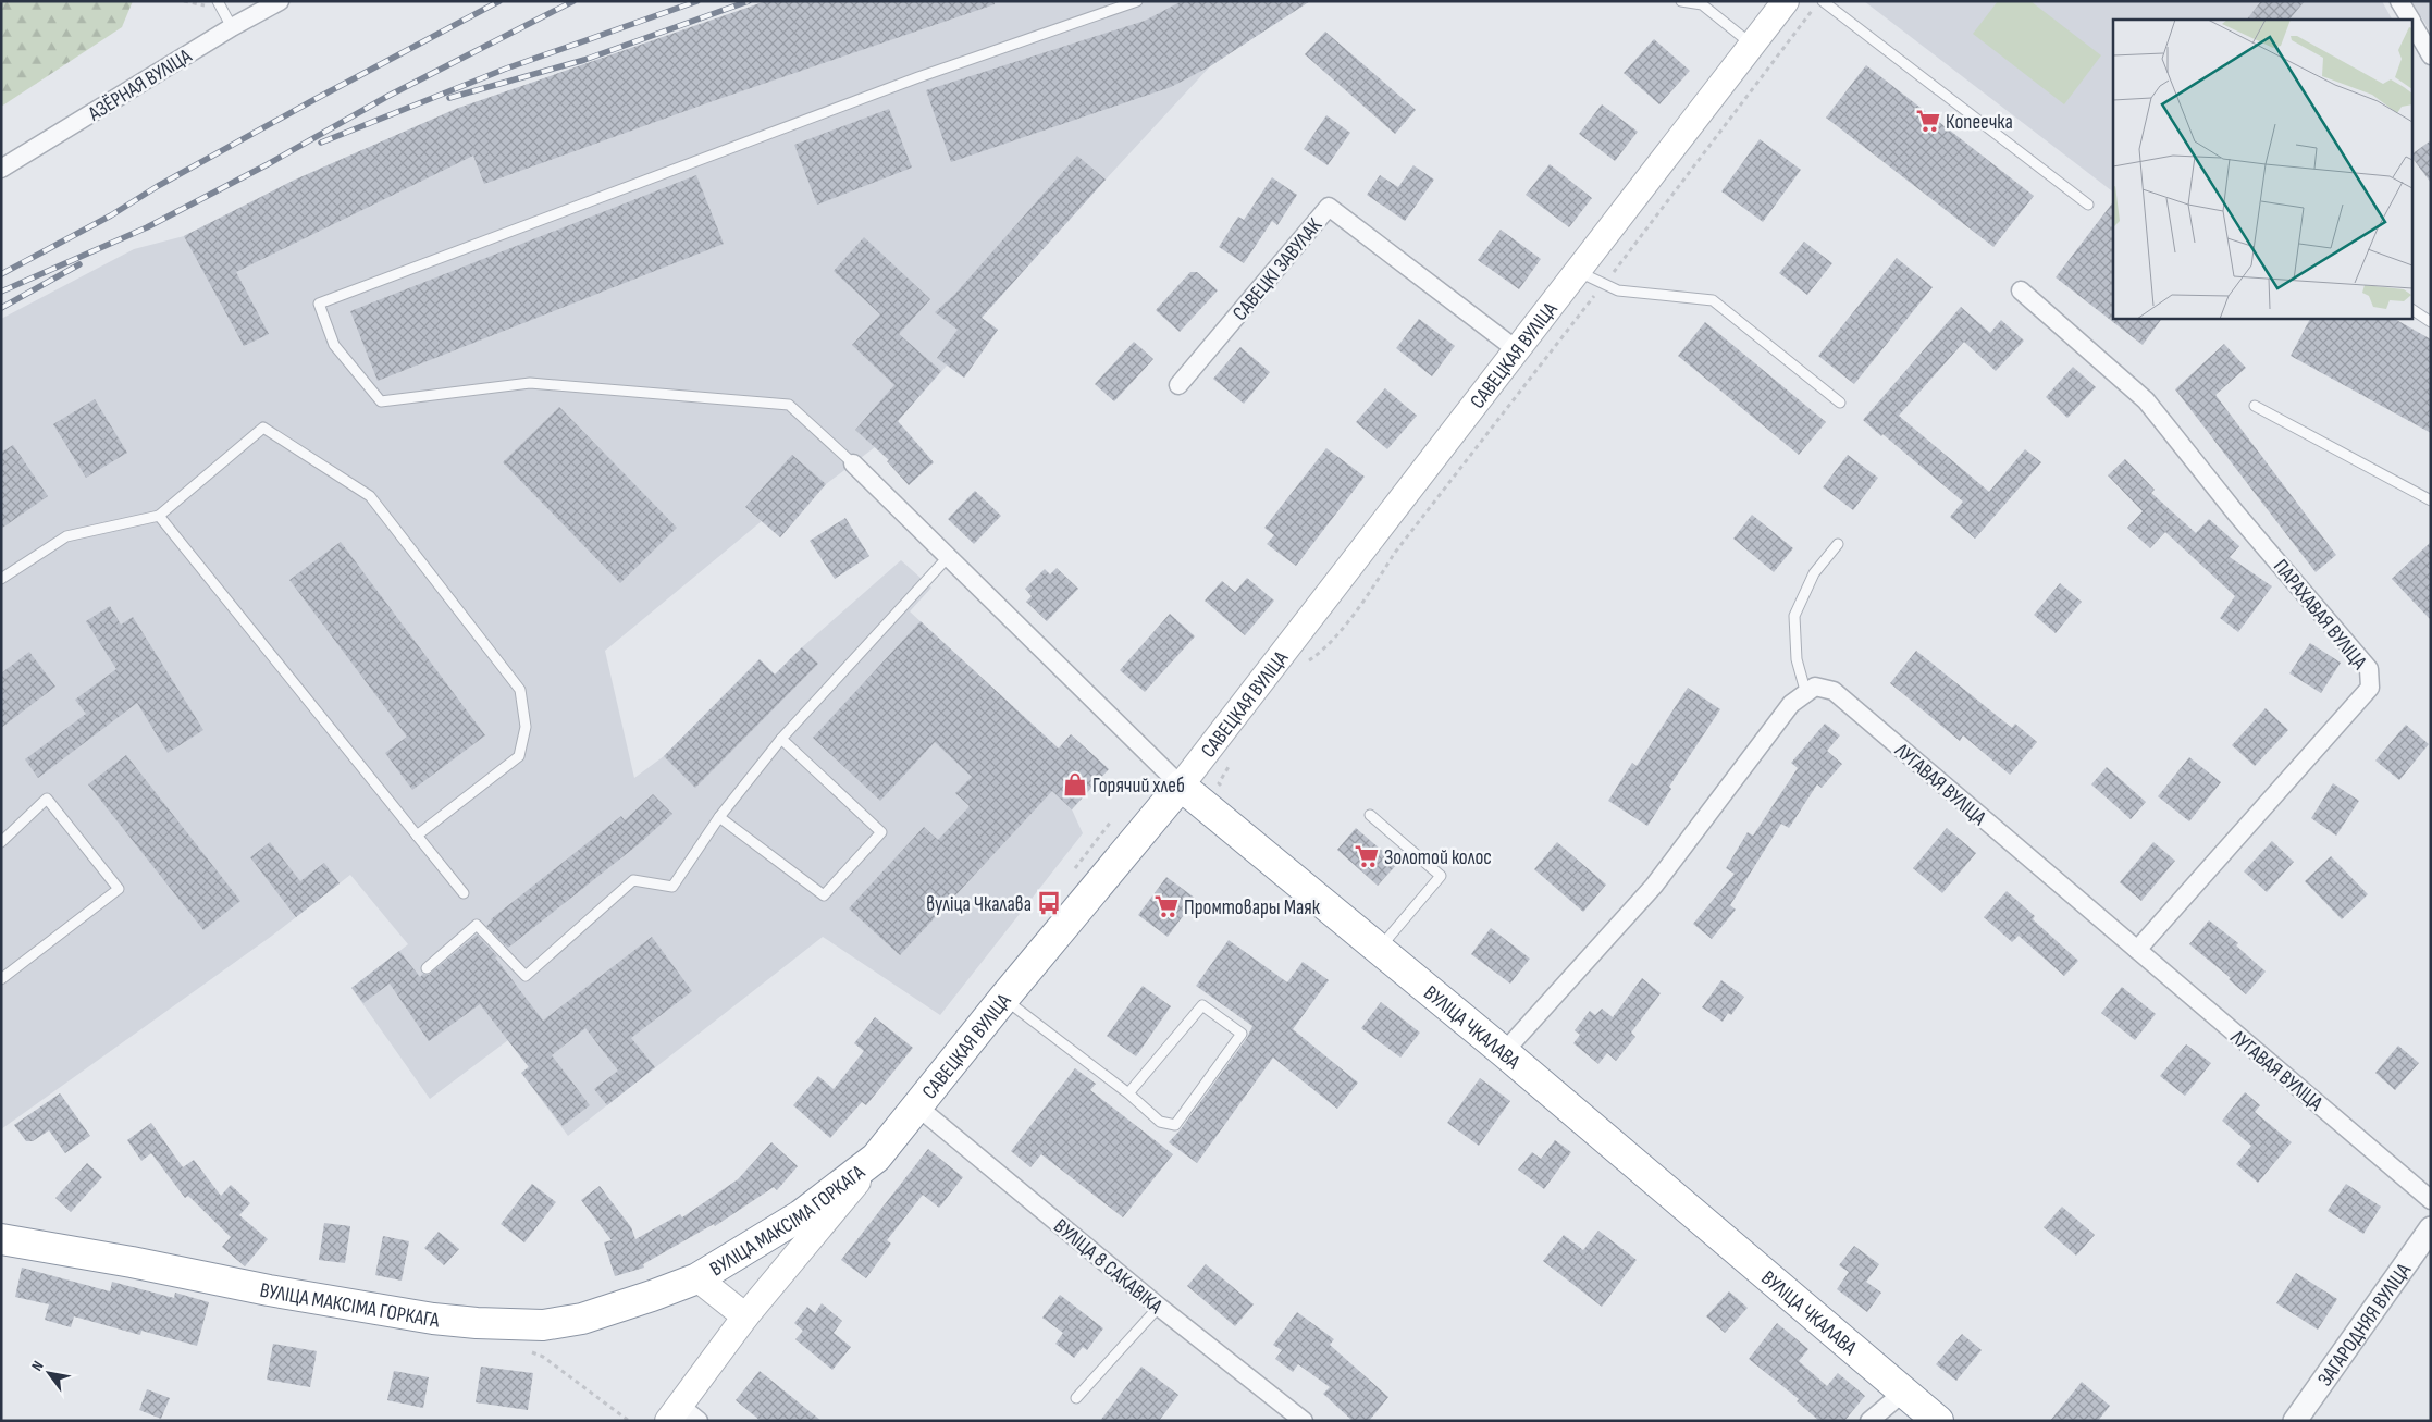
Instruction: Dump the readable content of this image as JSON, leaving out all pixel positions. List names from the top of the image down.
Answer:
{
  "streets": {
    "highway": ["САВЕЦКАЯ ВУЛІЦА", "ВУЛІЦА ЧКАЛАВА", "ВУЛІЦА МАКСІМА ГОРКАГА"],
    "street": [
      "АЗЁРНАЯ ВУЛІЦА",
      "САВЕЦКІ ЗАВУЛАК",
      "ПАРАХАВАЯ ВУЛІЦА",
      "ЛУГАВАЯ ВУЛІЦА",
      "ВУЛІЦА 8 САКАВІКА",
      "ЗАГАРОДНЯЯ ВУЛІЦА"
    ]
  },
  "crossings": [
    ["САВЕЦКІ ЗАВУЛАК", "САВЕЦКАЯ ВУЛІЦА"],
    ["САВЕЦКАЯ ВУЛІЦА", "ВУЛІЦА ЧКАЛАВА"],
    ["САВЕЦКАЯ ВУЛІЦА", "ВУЛІЦА МАКСІМА ГОРКАГА"],
    ["САВЕЦКАЯ ВУЛІЦА", "ВУЛІЦА 8 САКАВІКА"],
    ["ПАРАХАВАЯ ВУЛІЦА", "ЛУГАВАЯ ВУЛІЦА"]
  ],
  "places": {
    "supermarket": ["Копеечка", "Золотой колос", "Промтовары Маяк"],
    "shop": ["Горячий хлеб"],
    "bus stop": ["вуліца Чкалава"]
  },
  "north": "top left"
}
